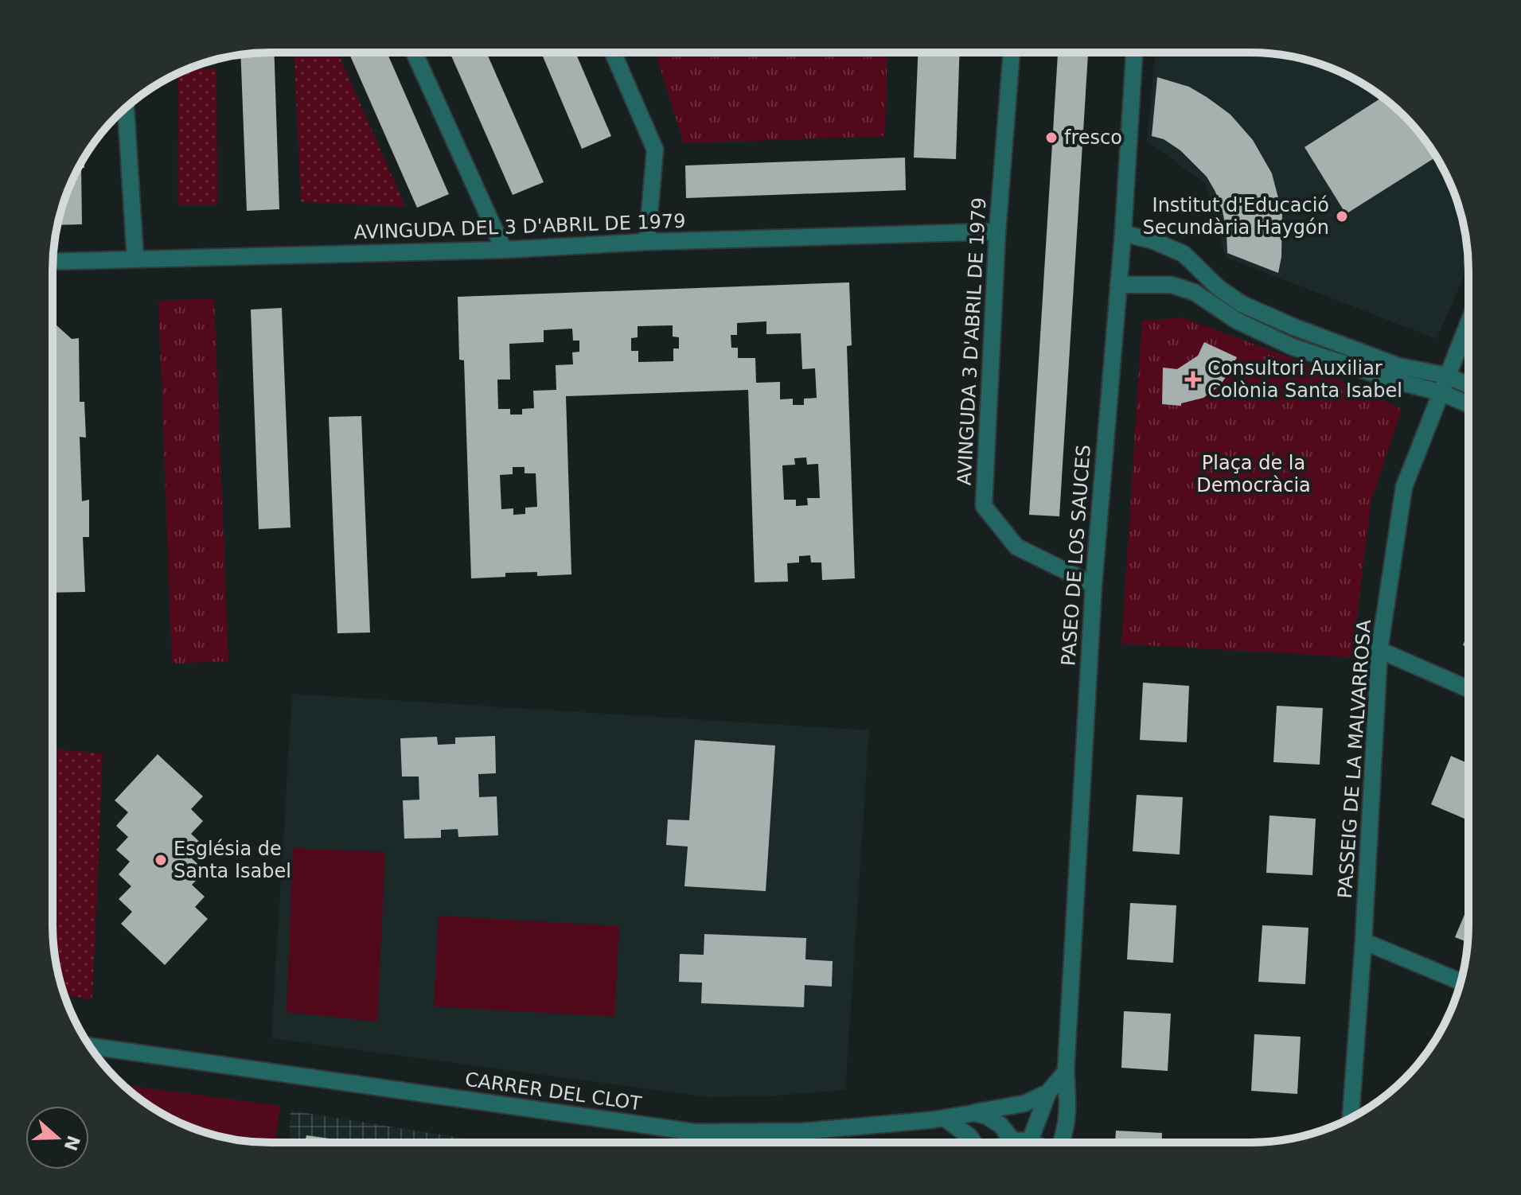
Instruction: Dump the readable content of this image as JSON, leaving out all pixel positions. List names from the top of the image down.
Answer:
{
  "streets": {
    "street": [
      "AVINGUDA DEL 3 D'ABRIL DE 1979",
      "AVINGUDA 3 D'ABRIL DE 1979",
      "PASEO DE LOS SAUCES",
      "PASSEIG DE LA MALVARROSA",
      "CARRER DEL CLOT"
    ]
  },
  "crossings": [
    ["AVINGUDA DEL 3 D'ABRIL DE 1979", "AVINGUDA 3 D'ABRIL DE 1979"],
    ["AVINGUDA 3 D'ABRIL DE 1979", "PASEO DE LOS SAUCES"]
  ],
  "parks": ["Plaça de la Democràcia"],
  "places": {
    "other": ["fresco", "Institut d'Educació Secundària Haygón", "Església de Santa Isabel"],
    "health": ["Consultori Auxiliar Colònia Santa Isabel"]
  },
  "north": "right"
}
